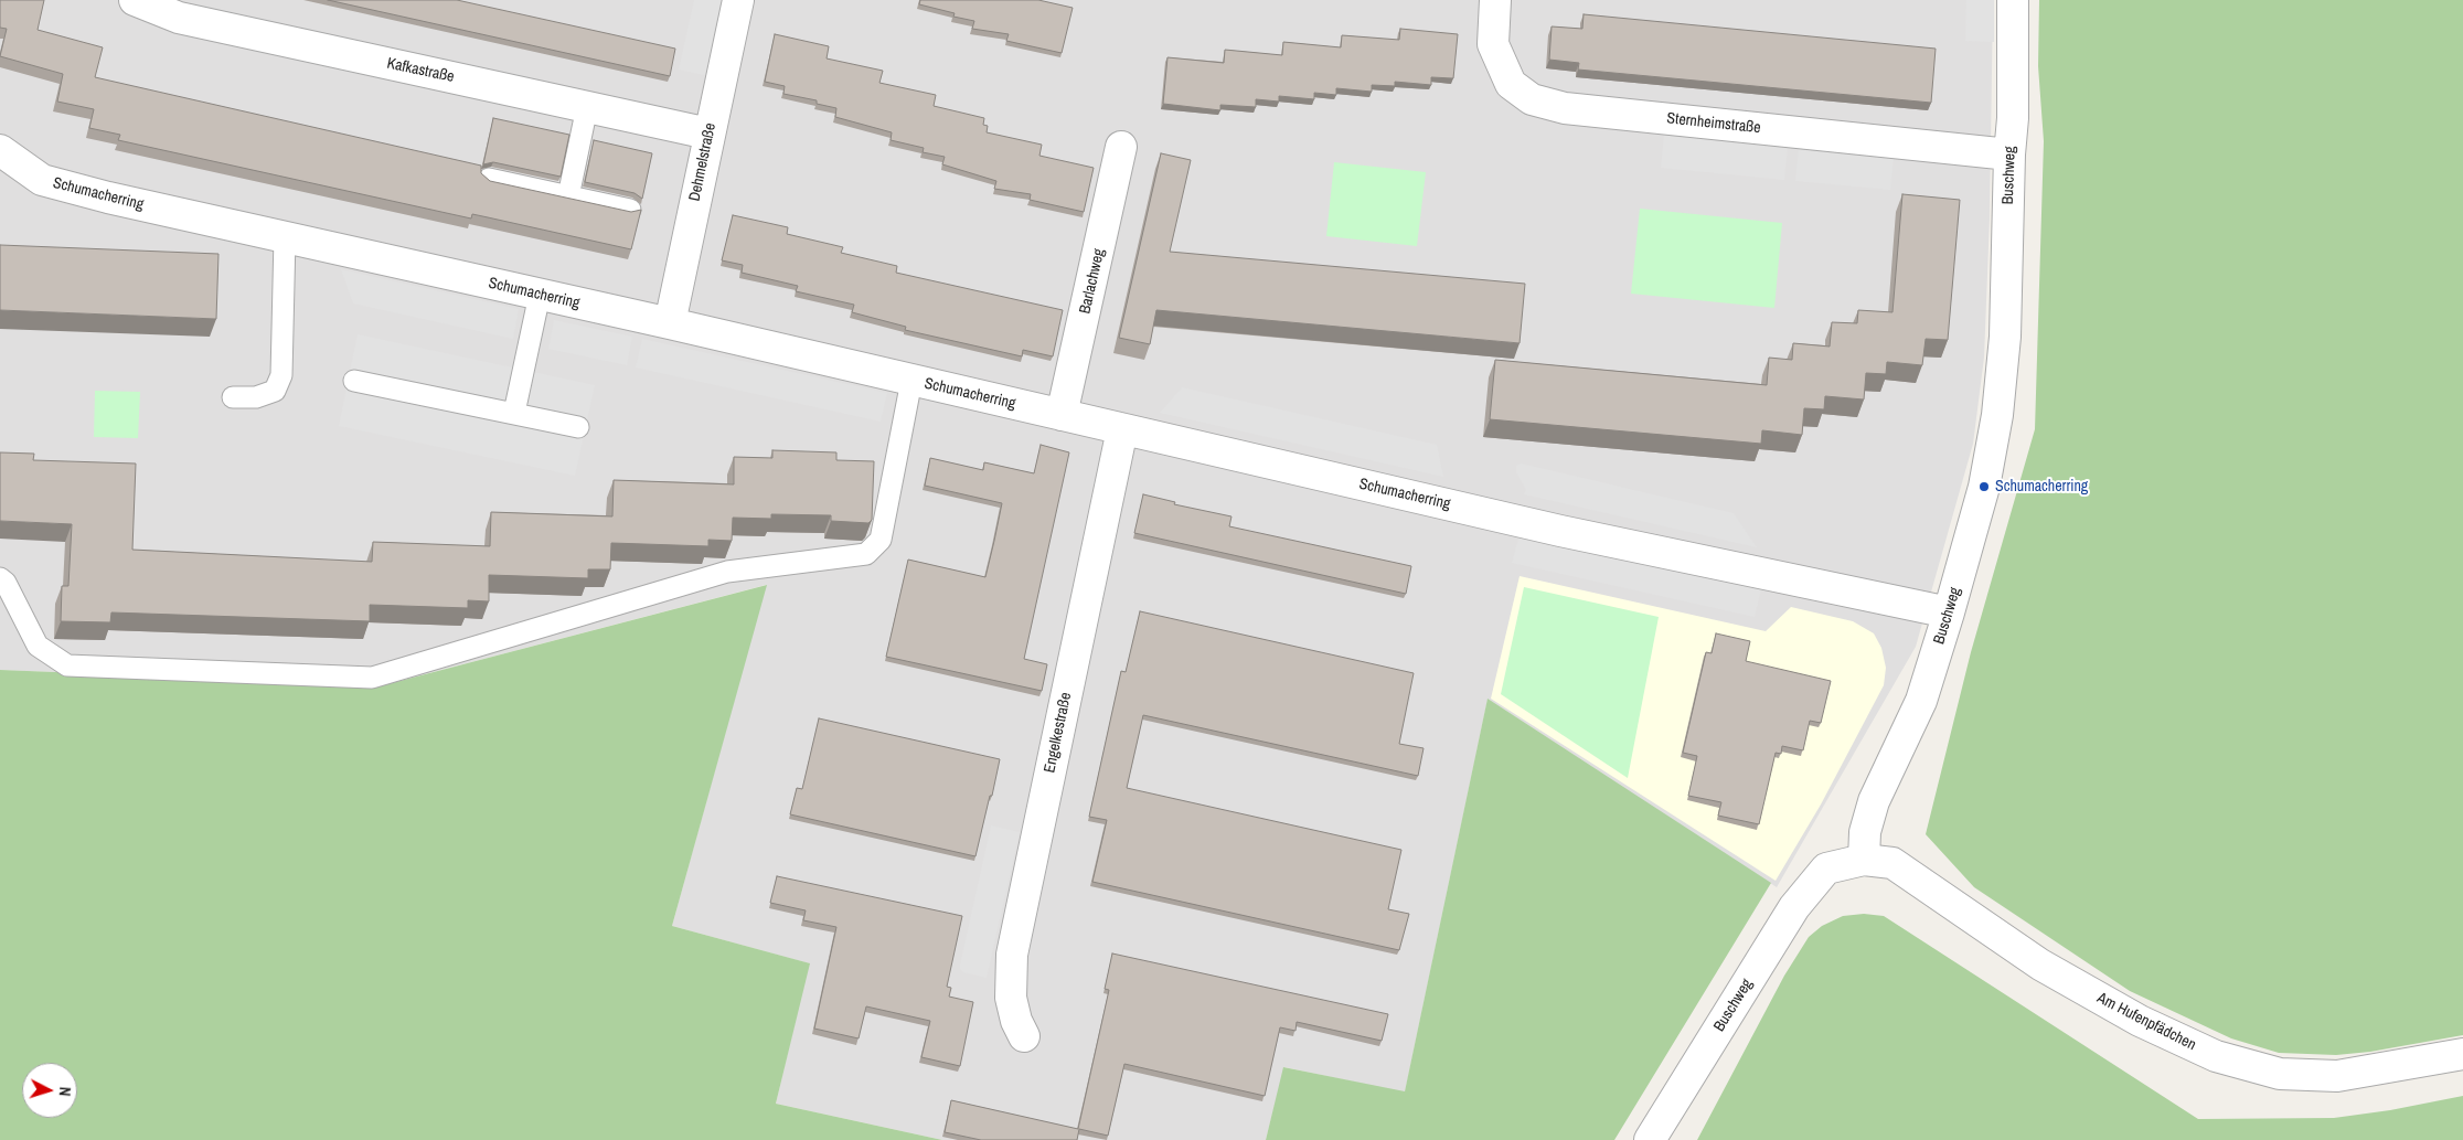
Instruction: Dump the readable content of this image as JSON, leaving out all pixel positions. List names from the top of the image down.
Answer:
{
  "streets": {
    "street": [
      "Kafkastraße",
      "Sternheimstraße",
      "Dehmelstraße",
      "Buschweg",
      "Schumacherring",
      "Barlachweg",
      "Engelkestraße",
      "Am Hufenpfädchen"
    ]
  },
  "crossings": [
    ["Kafkastraße", "Dehmelstraße"],
    ["Sternheimstraße", "Buschweg"],
    ["Dehmelstraße", "Schumacherring"],
    ["Buschweg", "Schumacherring"],
    ["Buschweg", "Am Hufenpfädchen"],
    ["Schumacherring", "Barlachweg"],
    ["Schumacherring", "Engelkestraße"]
  ],
  "places": ["Schumacherring"],
  "north": "right"
}
